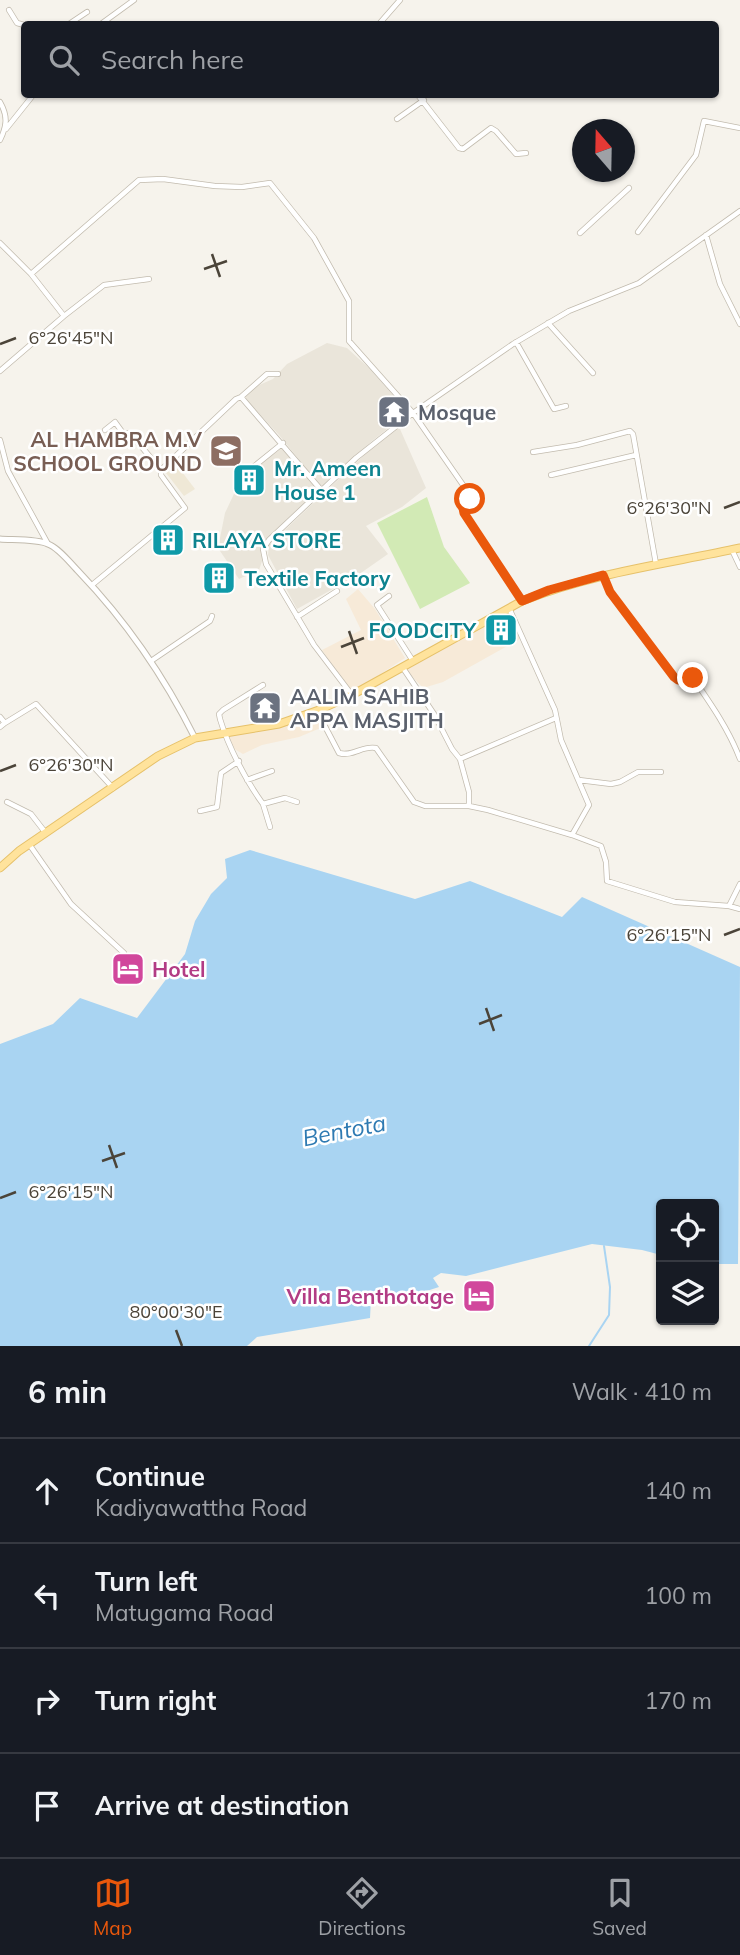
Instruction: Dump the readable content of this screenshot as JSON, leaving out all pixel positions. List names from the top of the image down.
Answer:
{
  "water": ["Bentota"],
  "places": {
    "temple": ["Mosque", "AALIM SAHIB APPA MASJITH"],
    "school or university": ["AL HAMBRA M.V SCHOOL GROUND"],
    "building": [
      "Mr. Ameen House 1",
      "RILAYA STORE",
      "Textile Factory",
      "FOODCITY"
    ],
    "hotel": ["Hotel", "Villa Benthotage"]
  },
  "north": "top",
  "page": {
    "search": "Search here",
    "heading": ["6 min", "Walk · 410 m"],
    "list": [
      ["Continue", "Kadiyawattha Road", "140 m"],
      ["Turn left", "Matugama Road", "100 m"],
      ["Turn right", "170 m"],
      "Arrive at destination"
    ],
    "nav": ["Map", "Directions", "Saved"]
  },
  "coordinates": [
    "6°26'45\"N",
    "6°26'30\"N",
    "6°26'15\"N",
    "80°00'30\"E"
  ]
}
